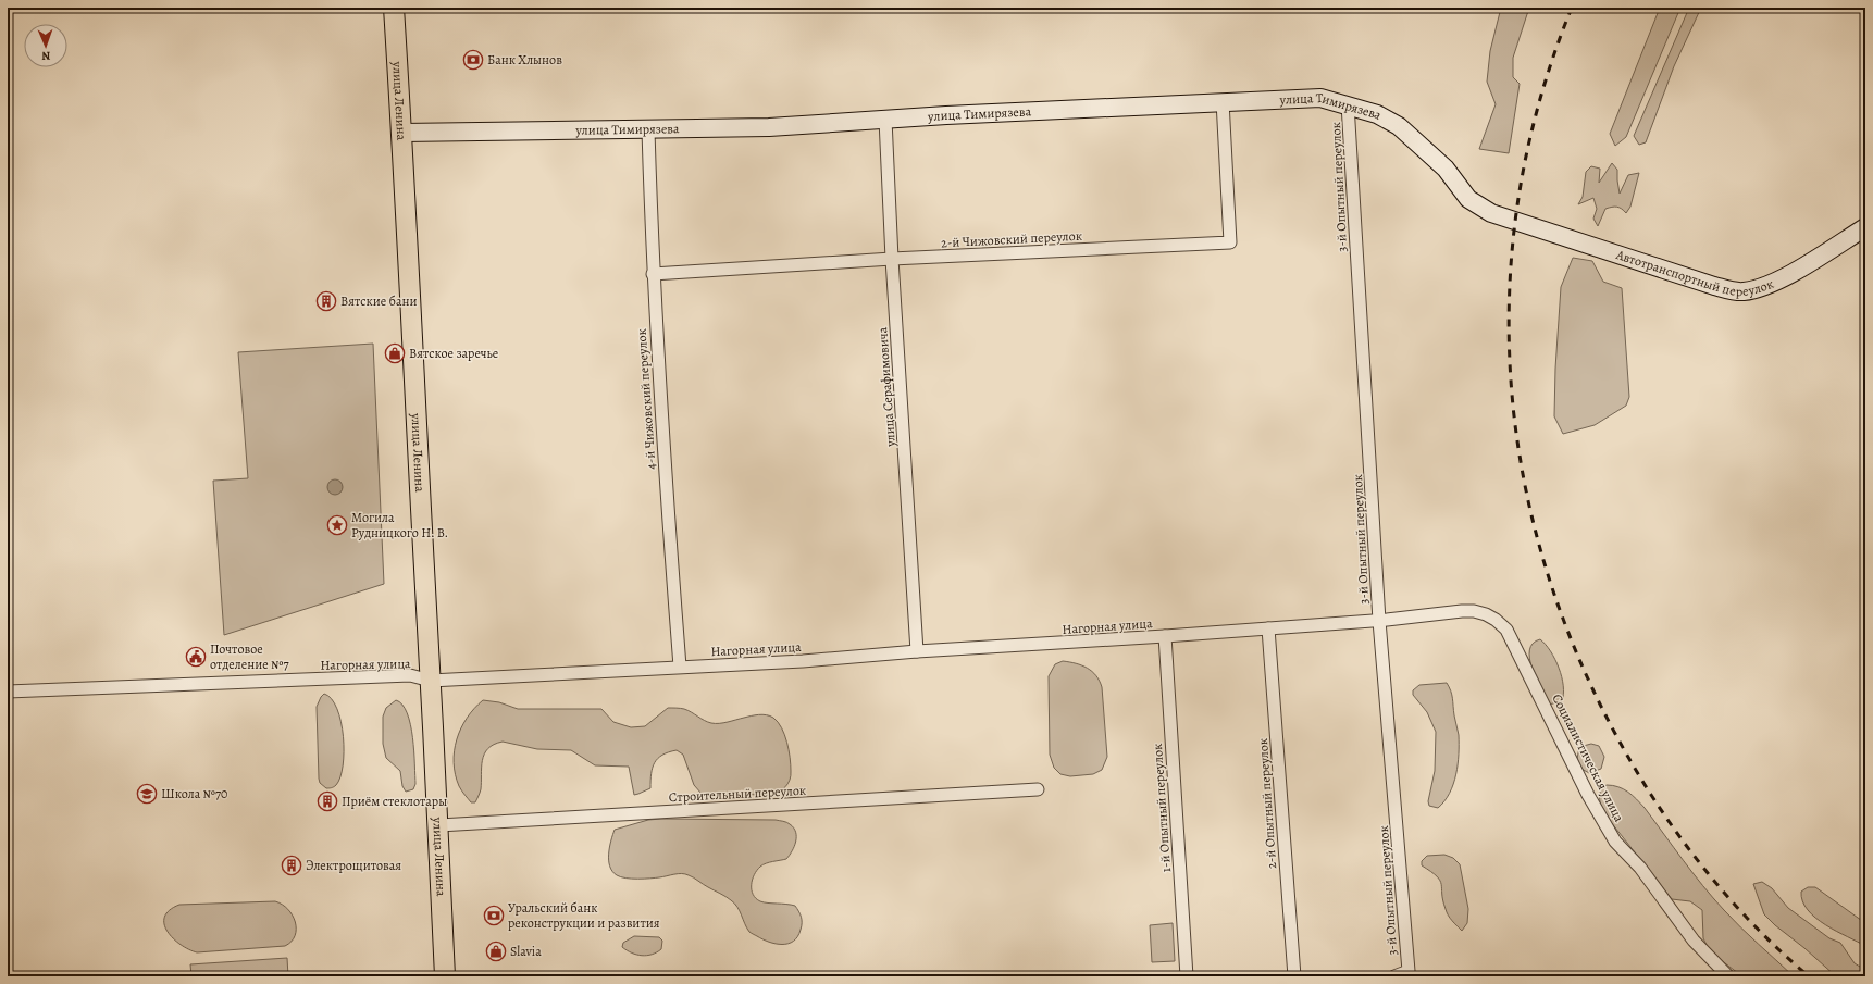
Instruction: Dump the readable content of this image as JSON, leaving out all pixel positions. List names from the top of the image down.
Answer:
{
  "streets": {
    "main road": ["улица Ленина", "улица Тимирязева", "Автотранспортный переулок"],
    "street": [
      "3-й Опытный переулок",
      "2-й Чижовский переулок",
      "улица Серафимовича",
      "4-й Чижовский переулок",
      "Нагорная улица",
      "Социалистическая улица",
      "Строительный переулок",
      "2-й Опытный переулок",
      "1-й Опытный переулок"
    ]
  },
  "crossings": [
    ["улица Ленина", "улица Тимирязева"],
    ["улица Ленина", "Нагорная улица"],
    ["улица Ленина", "Строительный переулок"],
    ["улица Тимирязева", "3-й Опытный переулок"],
    ["улица Тимирязева", "2-й Чижовский переулок"],
    ["улица Тимирязева", "Автотранспортный переулок"],
    ["улица Тимирязева", "улица Серафимовича"],
    ["улица Тимирязева", "4-й Чижовский переулок"],
    ["3-й Опытный переулок", "Нагорная улица"],
    ["2-й Чижовский переулок", "улица Серафимовича"],
    ["2-й Чижовский переулок", "4-й Чижовский переулок"],
    ["улица Серафимовича", "Нагорная улица"],
    ["4-й Чижовский переулок", "Нагорная улица"],
    ["Нагорная улица", "Социалистическая улица"],
    ["Нагорная улица", "2-й Опытный переулок"],
    ["Нагорная улица", "1-й Опытный переулок"]
  ],
  "places": {
    "bank": ["Банк Хлынов", "Уральский банк реконструкции и развития"],
    "building": ["Вятские бани", "Приём стеклотары", "Электрощитовая"],
    "shop": ["Вятское заречье", "Slavia"],
    "place": ["Могила Рудницкого Н. В."],
    "public building": ["Почтовое отделение №7"],
    "school or university": ["Школа №70"]
  },
  "north": "bottom"
}
